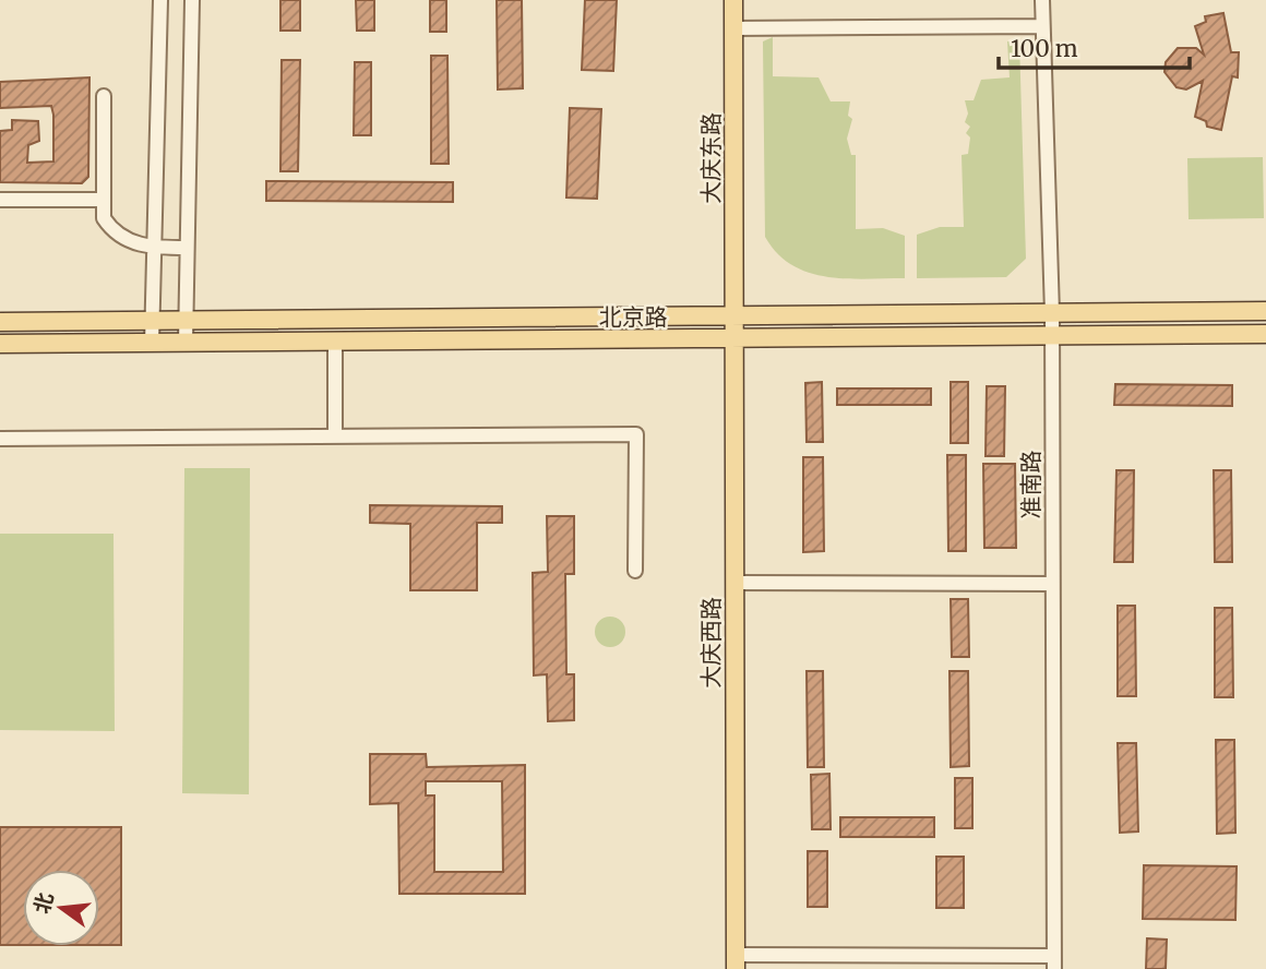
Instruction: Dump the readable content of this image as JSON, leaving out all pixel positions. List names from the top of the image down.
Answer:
{
  "streets": {
    "main road": ["大庆东路", "北京路", "大庆西路"],
    "street": ["准南路"]
  },
  "crossings": [
    ["大庆东路", "北京路"],
    ["大庆东路", "大庆西路"],
    ["北京路", "准南路"],
    ["北京路", "大庆西路"]
  ],
  "scale_bar": "100 m",
  "north": "left"
}
